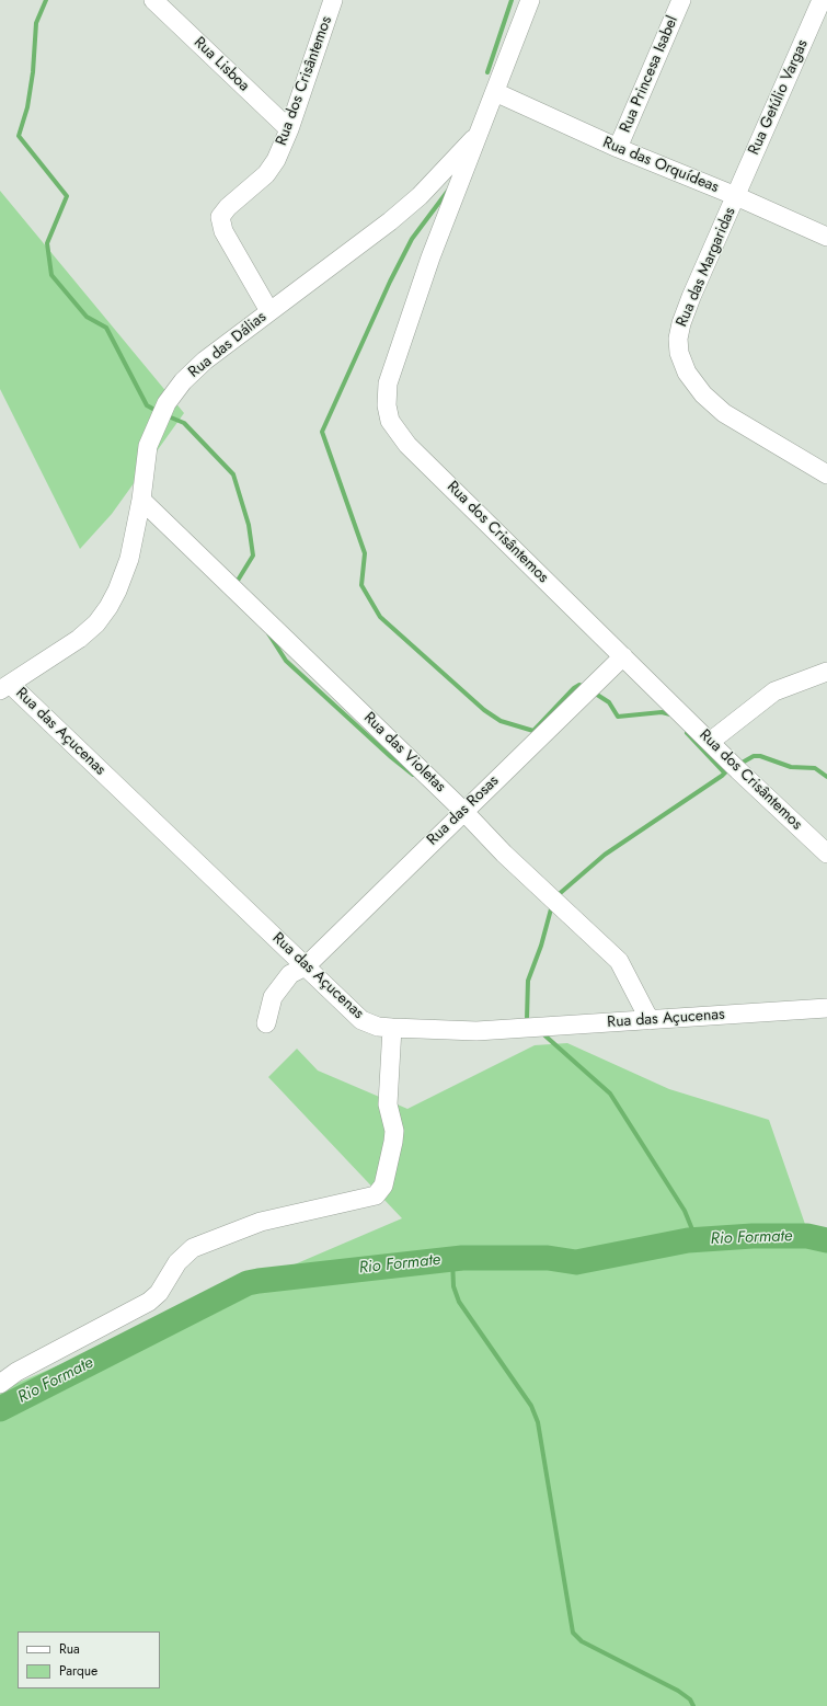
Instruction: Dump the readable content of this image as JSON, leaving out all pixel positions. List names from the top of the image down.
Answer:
{
  "streets": {
    "street": [
      "Rua Lisboa",
      "Rua Princesa Isabel",
      "Rua dos Crisântemos",
      "Rua Getúlio Vargas",
      "Rua das Orquídeas",
      "Rua das Margaridas",
      "Rua das Dálias",
      "Rua das Açucenas",
      "Rua das Violetas",
      "Rua das Rosas"
    ]
  },
  "crossings": [
    ["Rua Lisboa", "Rua dos Crisântemos"],
    ["Rua Princesa Isabel", "Rua das Orquídeas"],
    ["Rua dos Crisântemos", "Rua das Orquídeas"],
    ["Rua dos Crisântemos", "Rua das Dálias"],
    ["Rua dos Crisântemos", "Rua das Rosas"],
    ["Rua Getúlio Vargas", "Rua das Orquídeas"],
    ["Rua Getúlio Vargas", "Rua das Margaridas"],
    ["Rua das Orquídeas", "Rua das Margaridas"],
    ["Rua das Dálias", "Rua das Açucenas"],
    ["Rua das Dálias", "Rua das Violetas"],
    ["Rua das Açucenas", "Rua das Violetas"],
    ["Rua das Açucenas", "Rua das Rosas"],
    ["Rua das Violetas", "Rua das Rosas"]
  ],
  "water": ["Rio Formate"],
  "legend": ["Rua", "Parque"]
}
